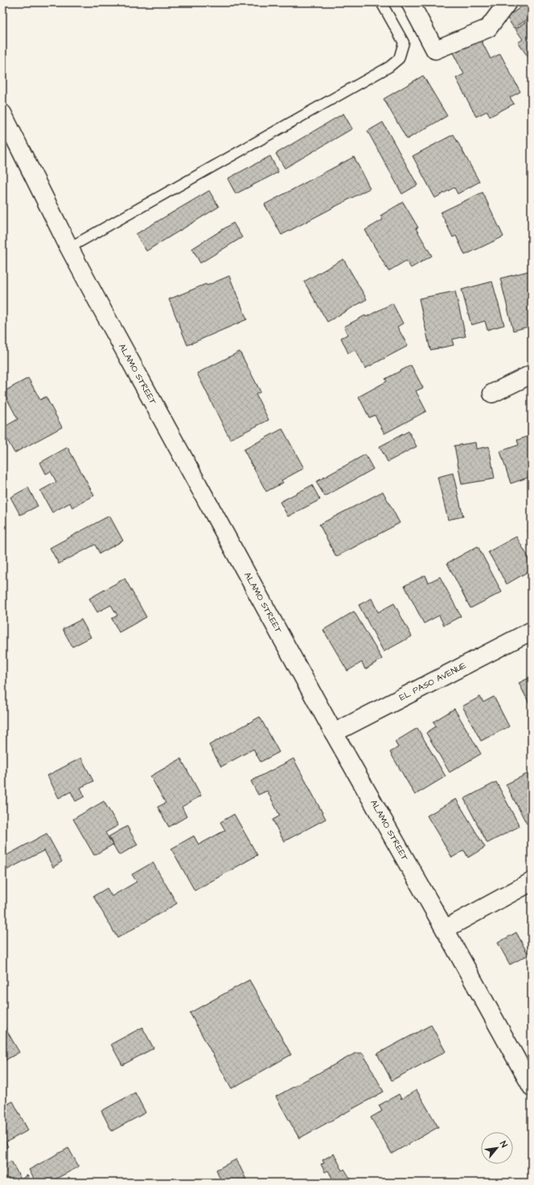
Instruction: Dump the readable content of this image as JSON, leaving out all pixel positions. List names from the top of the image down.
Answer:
{
  "streets": {
    "main road": ["ALAMO STREET", "EL PASO AVENUE"]
  },
  "crossings": [
    ["ALAMO STREET", "EL PASO AVENUE"]
  ],
  "north": "top right"
}
